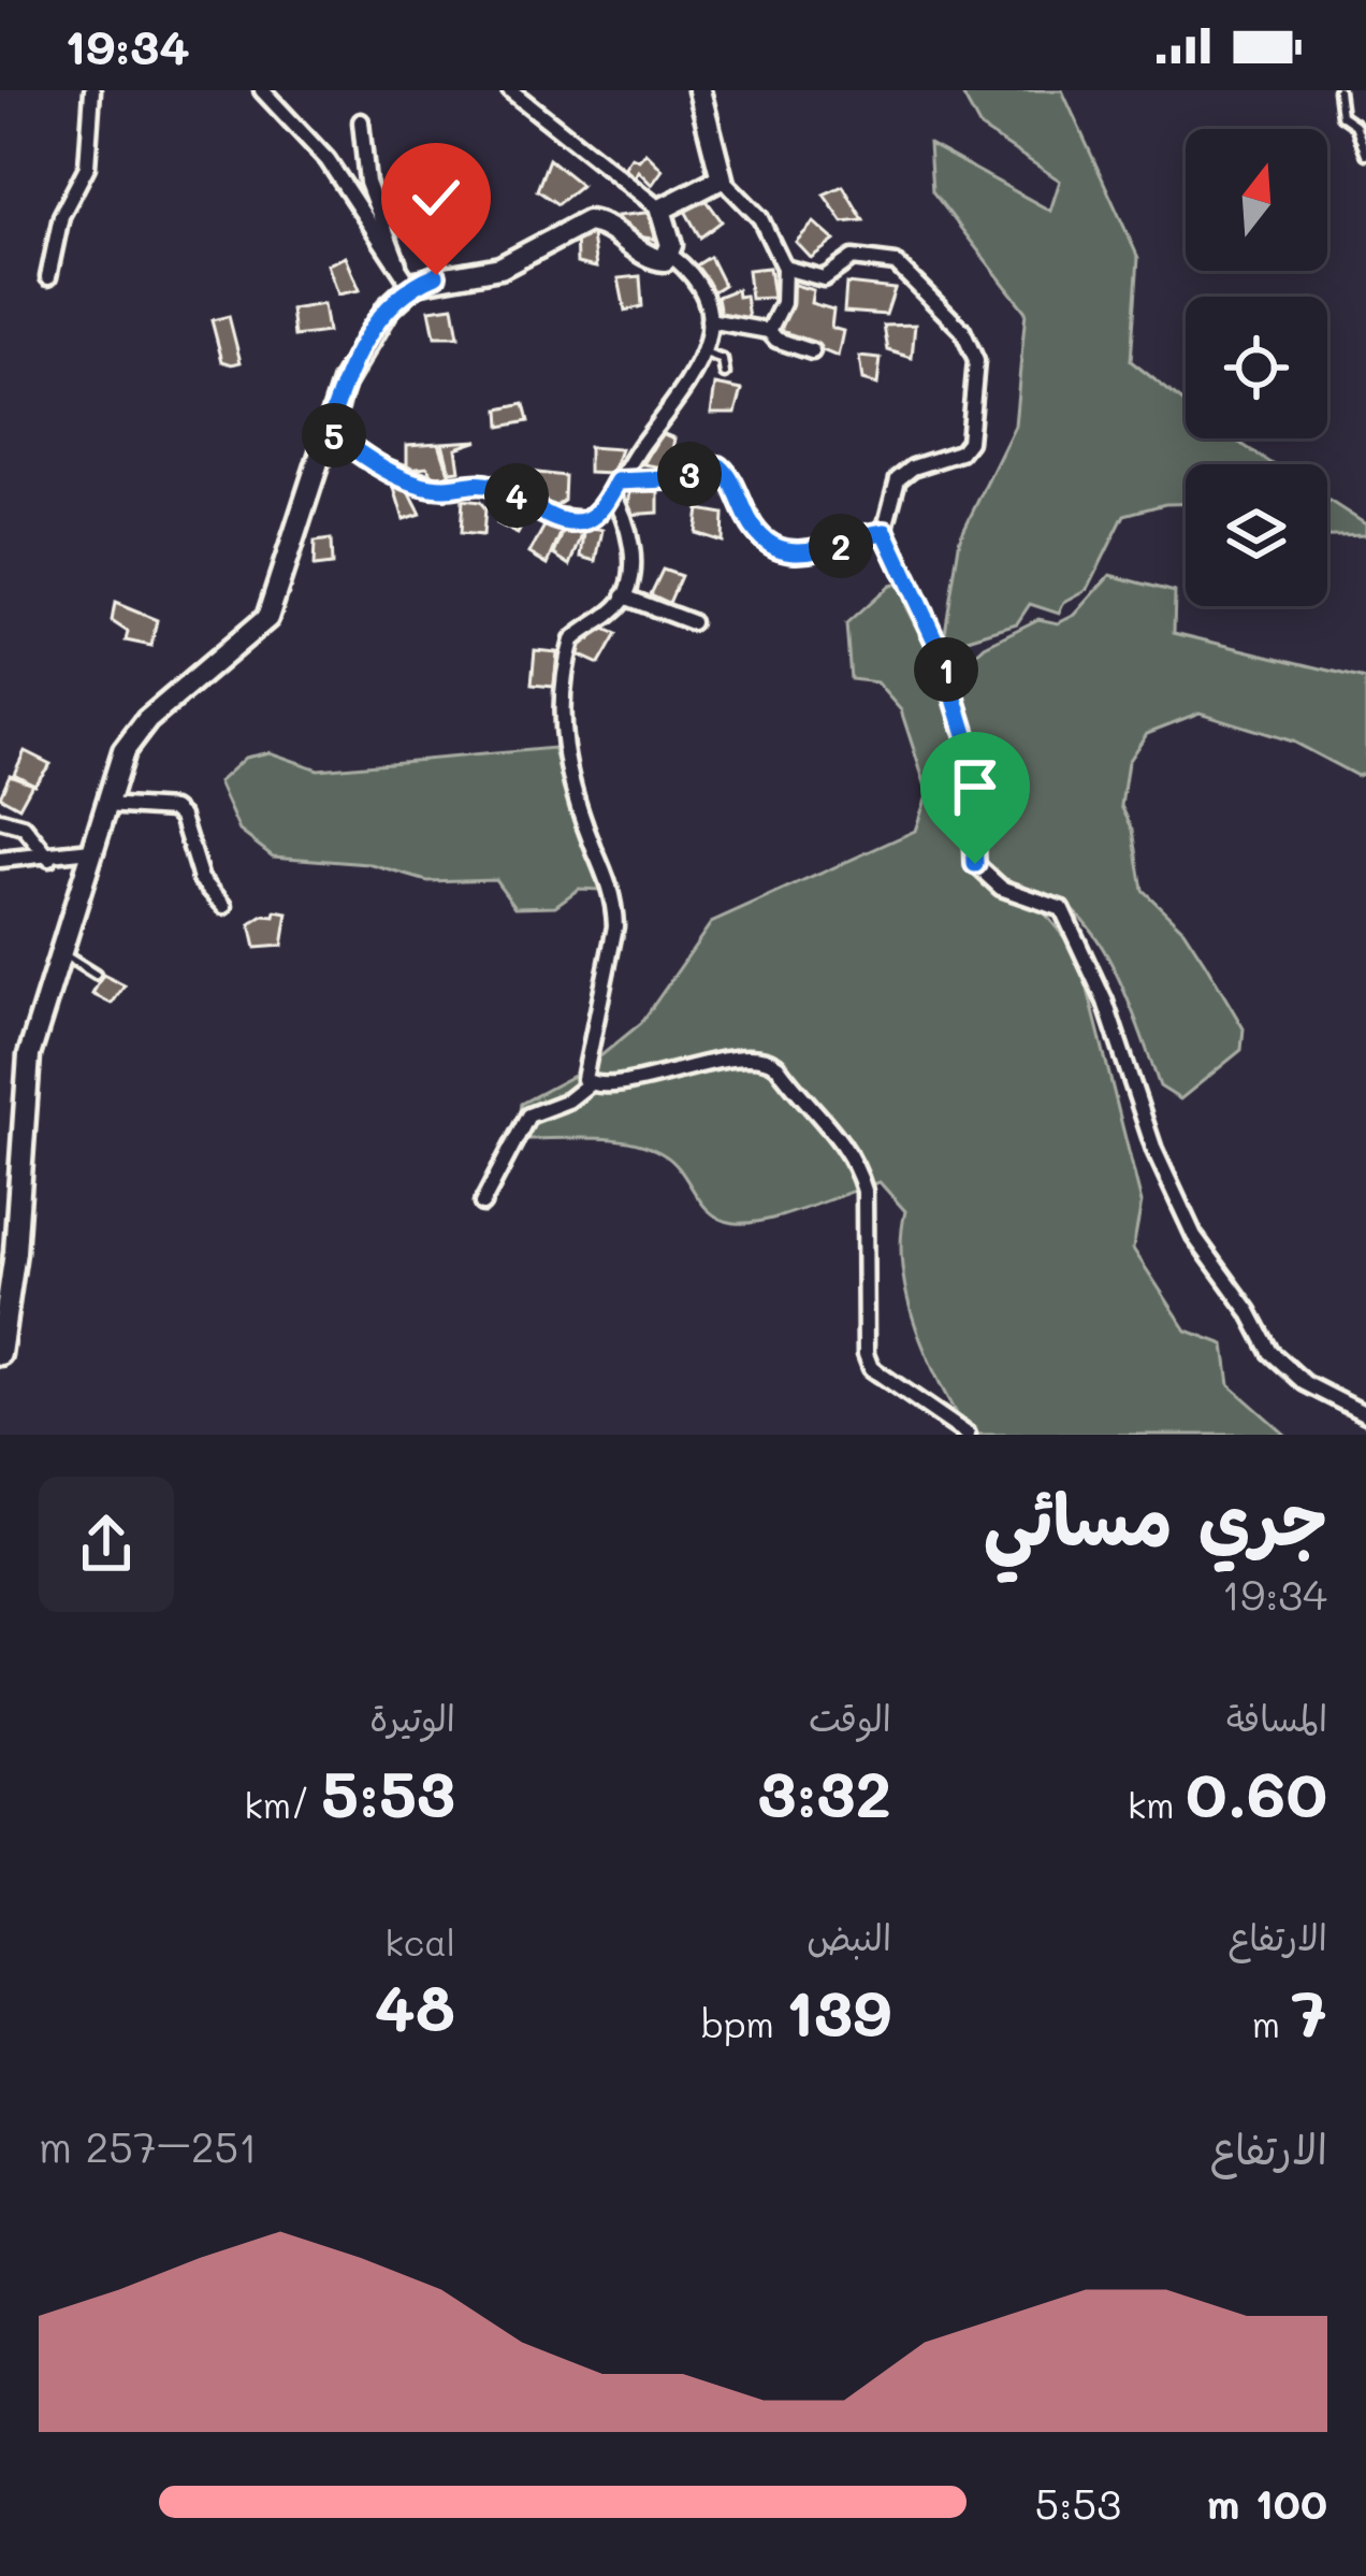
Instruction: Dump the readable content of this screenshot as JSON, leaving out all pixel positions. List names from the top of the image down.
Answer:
{
  "north": "top",
  "page": {
    "status": "19:34",
    "pins": [
      "5",
      "3",
      "4",
      "2",
      "1"
    ],
    "heading": ["جري مسائي", "19:34"],
    "stats": [
      ["المسافة", "0.60 km"],
      ["الوقت", "3:32"],
      ["الوتيرة", "5:53 /km"],
      ["الارتفاع", "7 m"],
      ["النبض", "139 bpm"],
      ["kcal", "48"]
    ],
    "chart": ["الارتفاع", "251–257 m"],
    "list": [
      {
        "name": "100 m",
        "note": "5:53"
      }
    ]
  }
}
